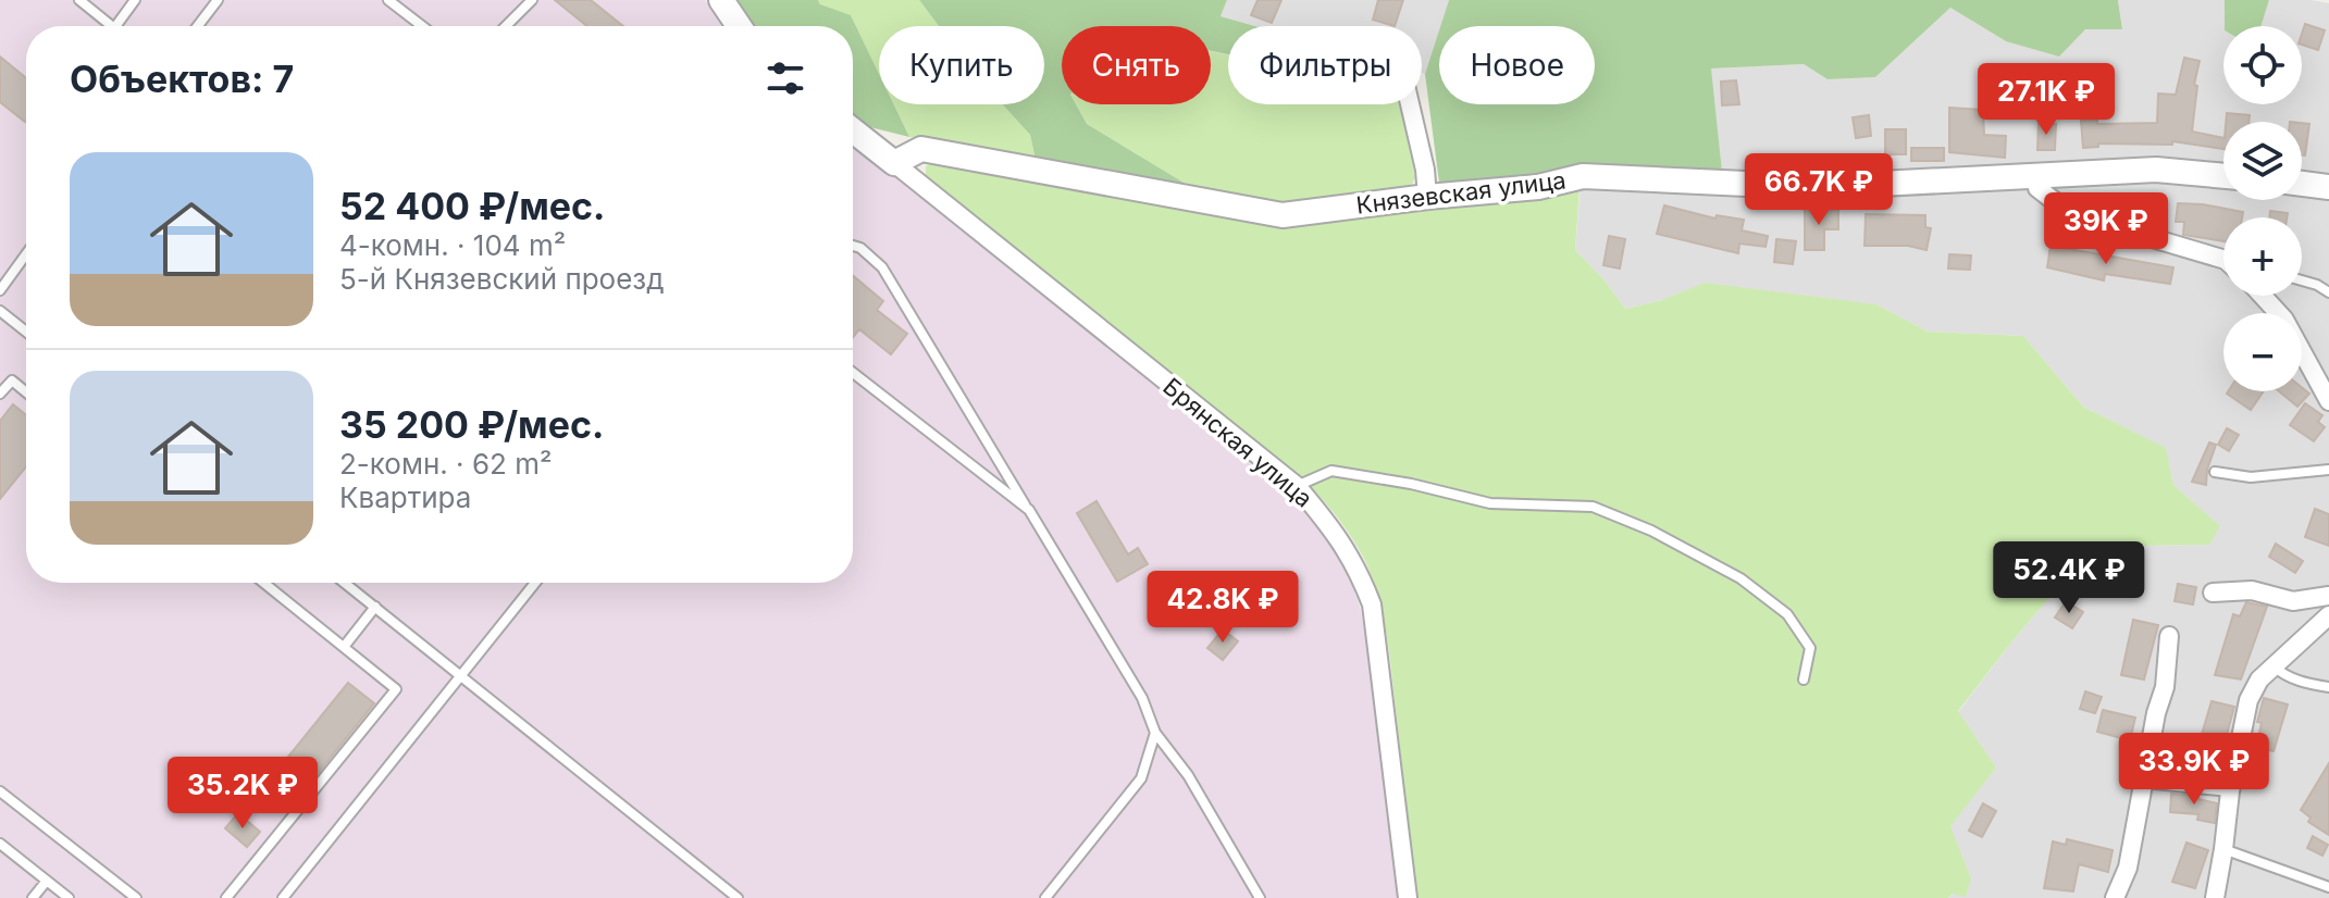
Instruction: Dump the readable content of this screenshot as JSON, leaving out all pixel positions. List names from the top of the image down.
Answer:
{
  "streets": {
    "street": ["Князевская улица", "Брянская улица"]
  },
  "crossings": [
    ["Князевская улица", "Брянская улица"]
  ],
  "page": {
    "map_buttons": ["+", "−"],
    "chip": [
      "Купить",
      "Снять",
      "Фильтры",
      "Новое"
    ],
    "heading": "Объектов: 7",
    "price": [
      "27.1K ₽",
      "66.7K ₽",
      "39K ₽",
      "52.4K ₽",
      "42.8K ₽",
      "33.9K ₽",
      "35.2K ₽"
    ],
    "list": [
      {
        "name": "52 400 ₽/мес.",
        "note": "4-комн. · 104 m² · 5-й Князевский проезд"
      },
      {
        "name": "35 200 ₽/мес.",
        "note": "2-комн. · 62 m² · Квартира"
      }
    ]
  }
}
